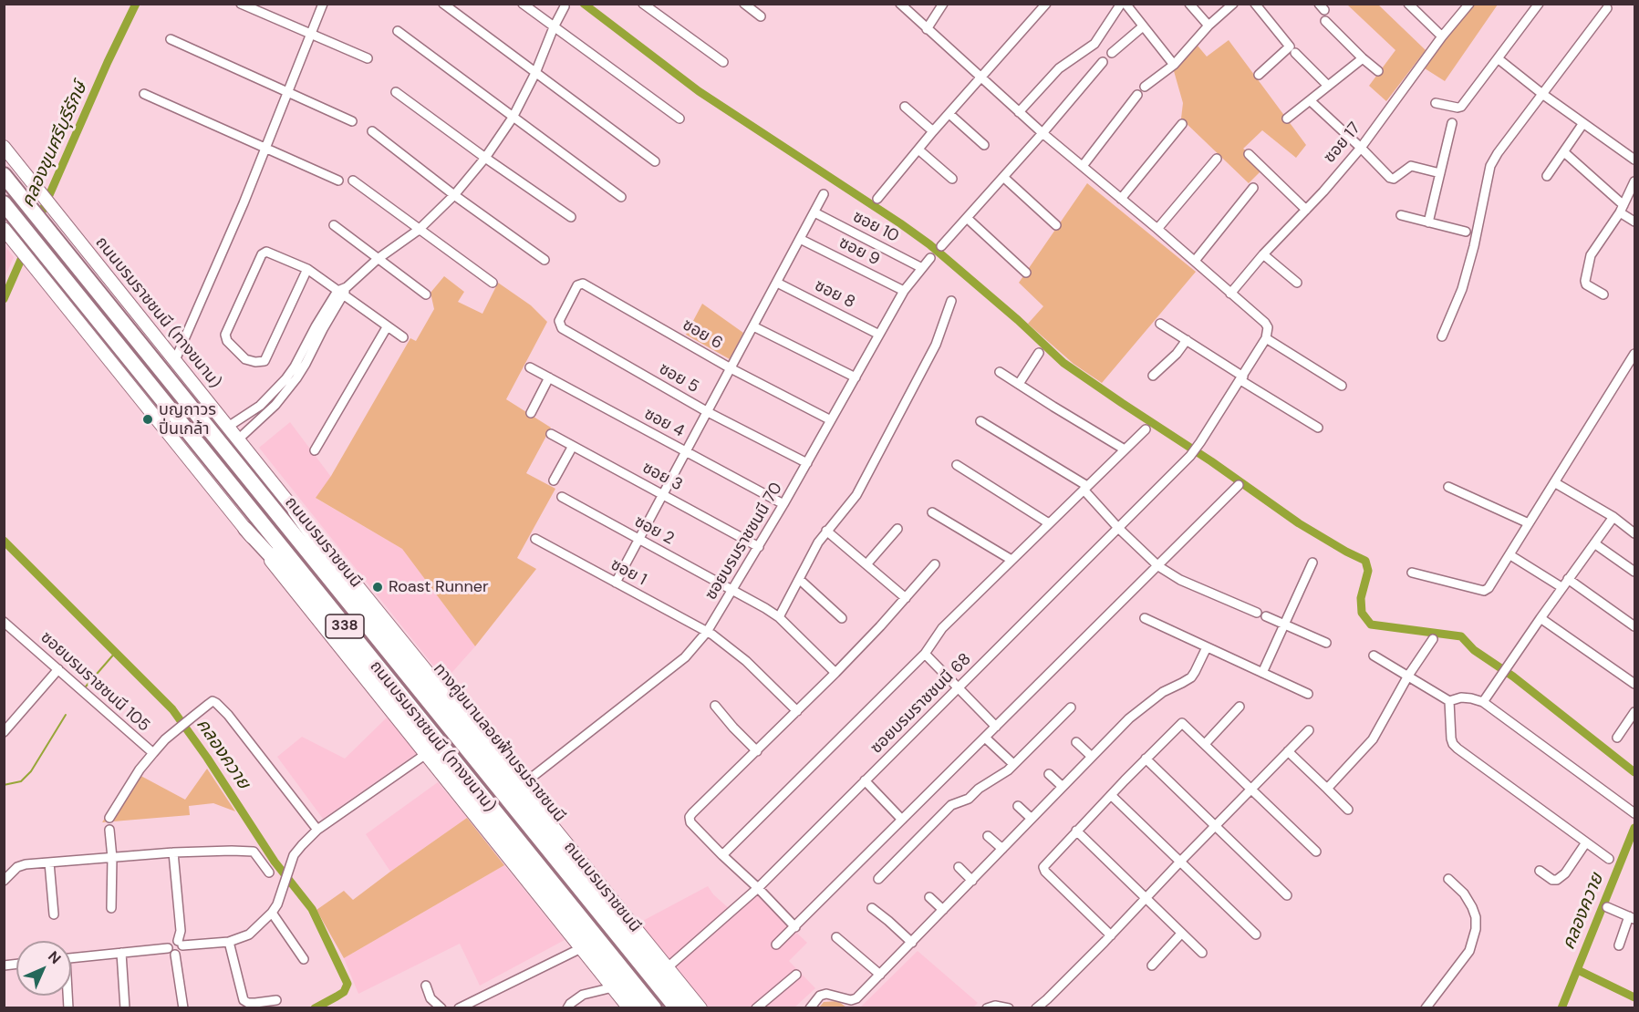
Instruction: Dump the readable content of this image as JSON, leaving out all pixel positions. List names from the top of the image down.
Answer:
{
  "streets": {
    "highway": ["ถนนบรมราชชนนี", "338"],
    "main road": ["ถนนบรมราชชนนี (ทางขนาน)", "ทางคู่ขนานลอยฟ้าบรมราชชนนี"],
    "street": [
      "ซอย 17",
      "ซอย 10",
      "ซอย 9",
      "ซอย 8",
      "ซอย 6",
      "ซอย 5",
      "ซอย 4",
      "ซอย 3",
      "ซอย 2",
      "ซอยบรมราชชนนี 70",
      "ซอย 1",
      "ซอยบรมราชชนนี 105",
      "ซอยบรมราชชนนี 68"
    ]
  },
  "crossings": [
    ["ซอย 10", "ซอยบรมราชชนนี 70"],
    ["ซอย 9", "ซอยบรมราชชนนี 70"],
    ["ซอย 8", "ซอยบรมราชชนนี 70"],
    ["ถนนบรมราชชนนี (ทางขนาน)", "ซอยบรมราชชนนี 70"],
    ["ถนนบรมราชชนนี (ทางขนาน)", "ซอยบรมราชชนนี 68"],
    ["ซอย 6", "ซอย 5"],
    ["ซอย 6", "ซอยบรมราชชนนี 70"],
    ["ซอย 5", "ซอยบรมราชชนนี 70"],
    ["ซอย 4", "ซอยบรมราชชนนี 70"],
    ["ซอย 3", "ซอยบรมราชชนนี 70"],
    ["ซอย 2", "ซอยบรมราชชนนี 70"],
    ["ซอยบรมราชชนนี 70", "ซอย 1"],
    ["ถนนบรมราชชนนี", "ทางคู่ขนานลอยฟ้าบรมราชชนนี"]
  ],
  "water": ["คลองขุนศรีบุรีรักษ์", "คลองควาย"],
  "places": ["บุญถาวร ปิ่นเกล้า", "Roast Runner"],
  "north": "top right"
}
